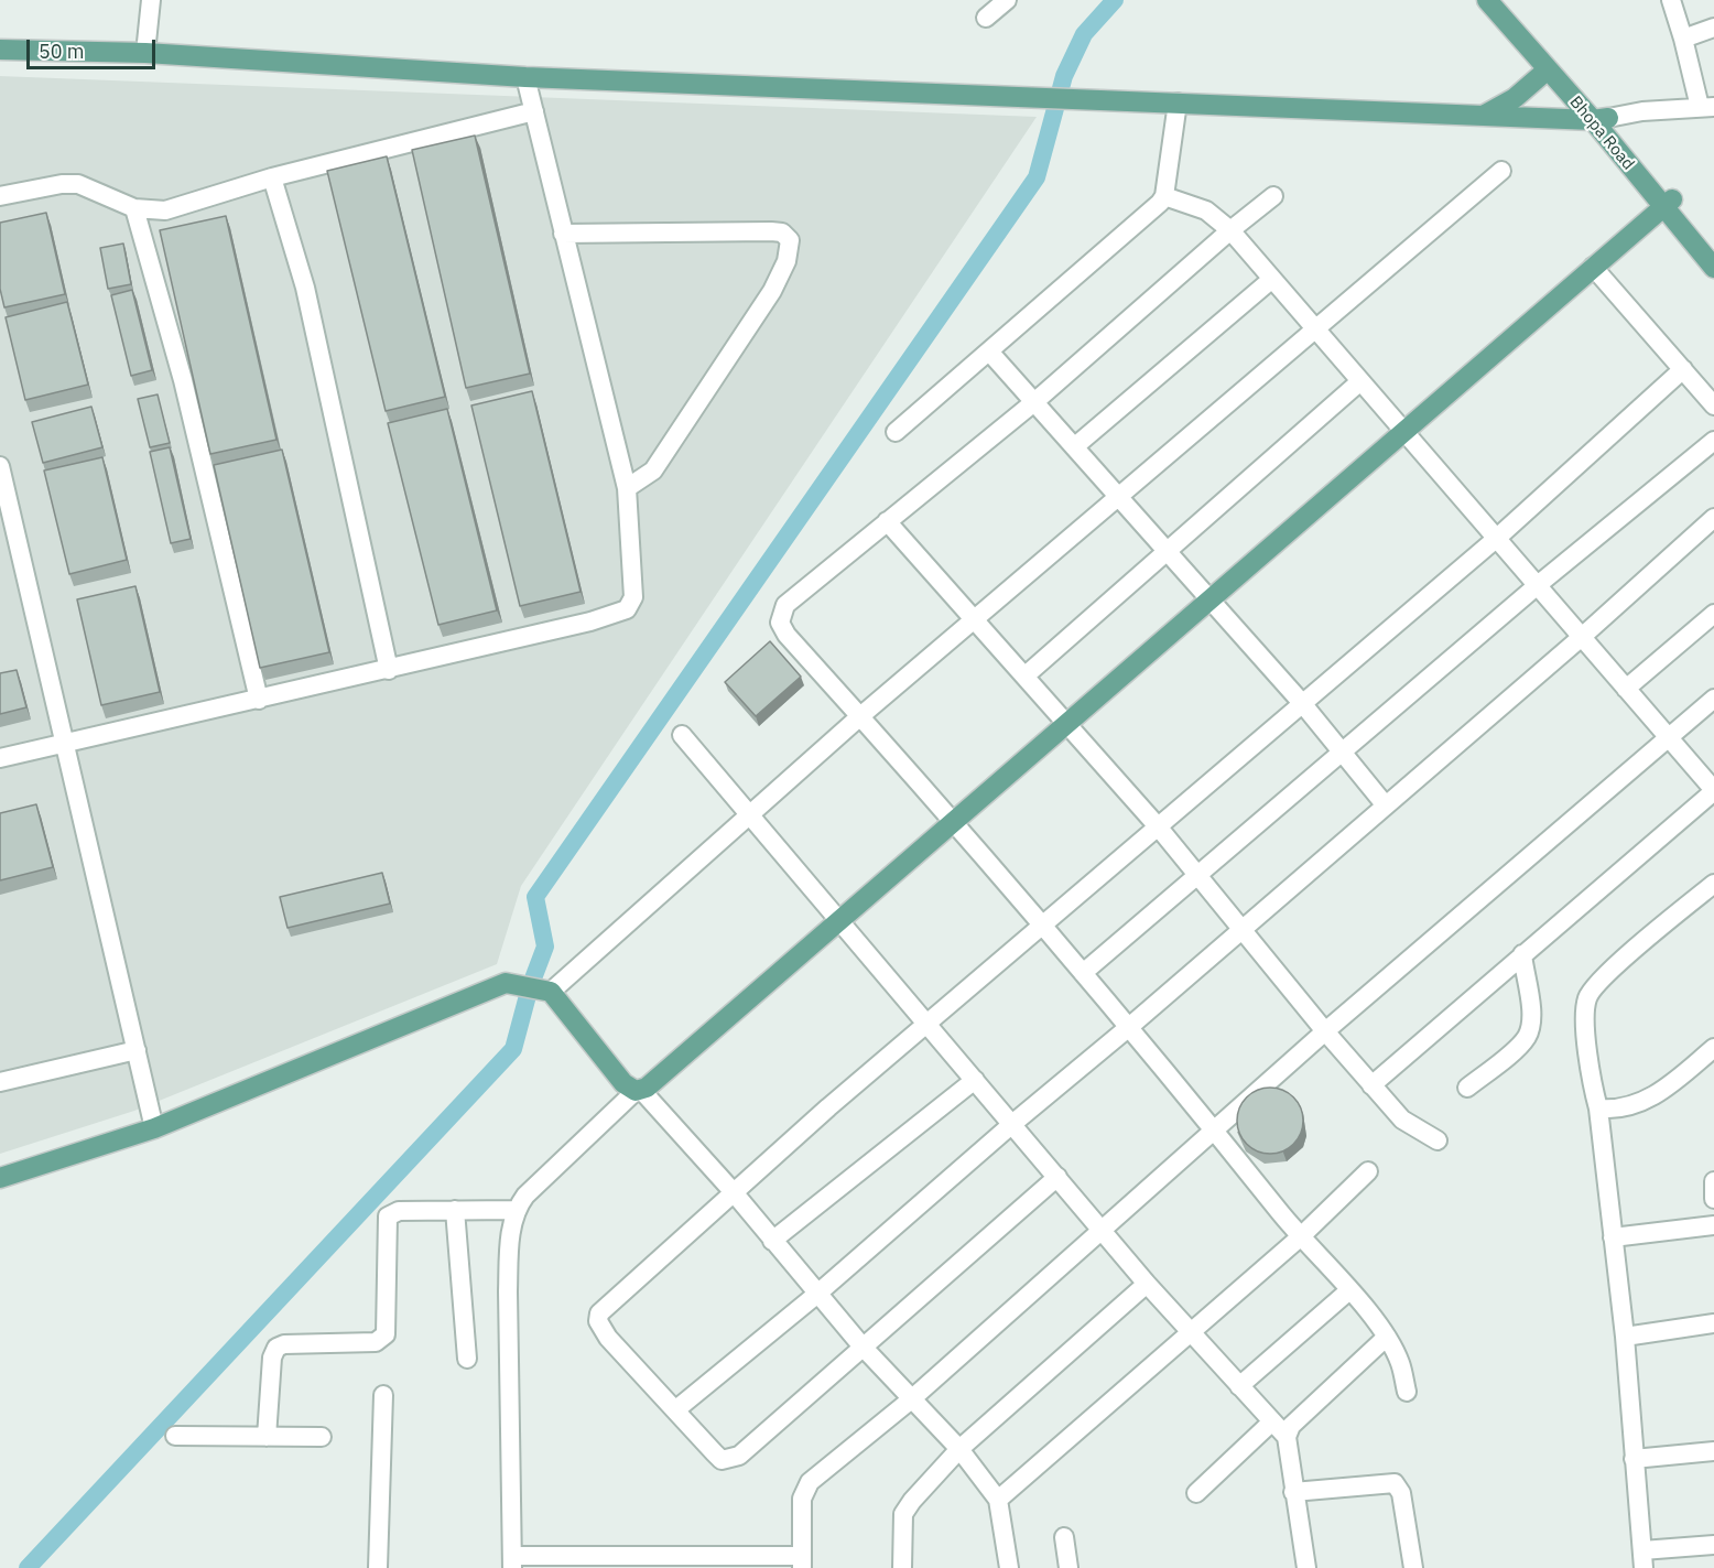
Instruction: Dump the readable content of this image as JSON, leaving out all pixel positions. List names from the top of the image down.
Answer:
{
  "streets": {
    "main road": ["Bhopa Road"]
  },
  "scale_bar": "50 m"
}
